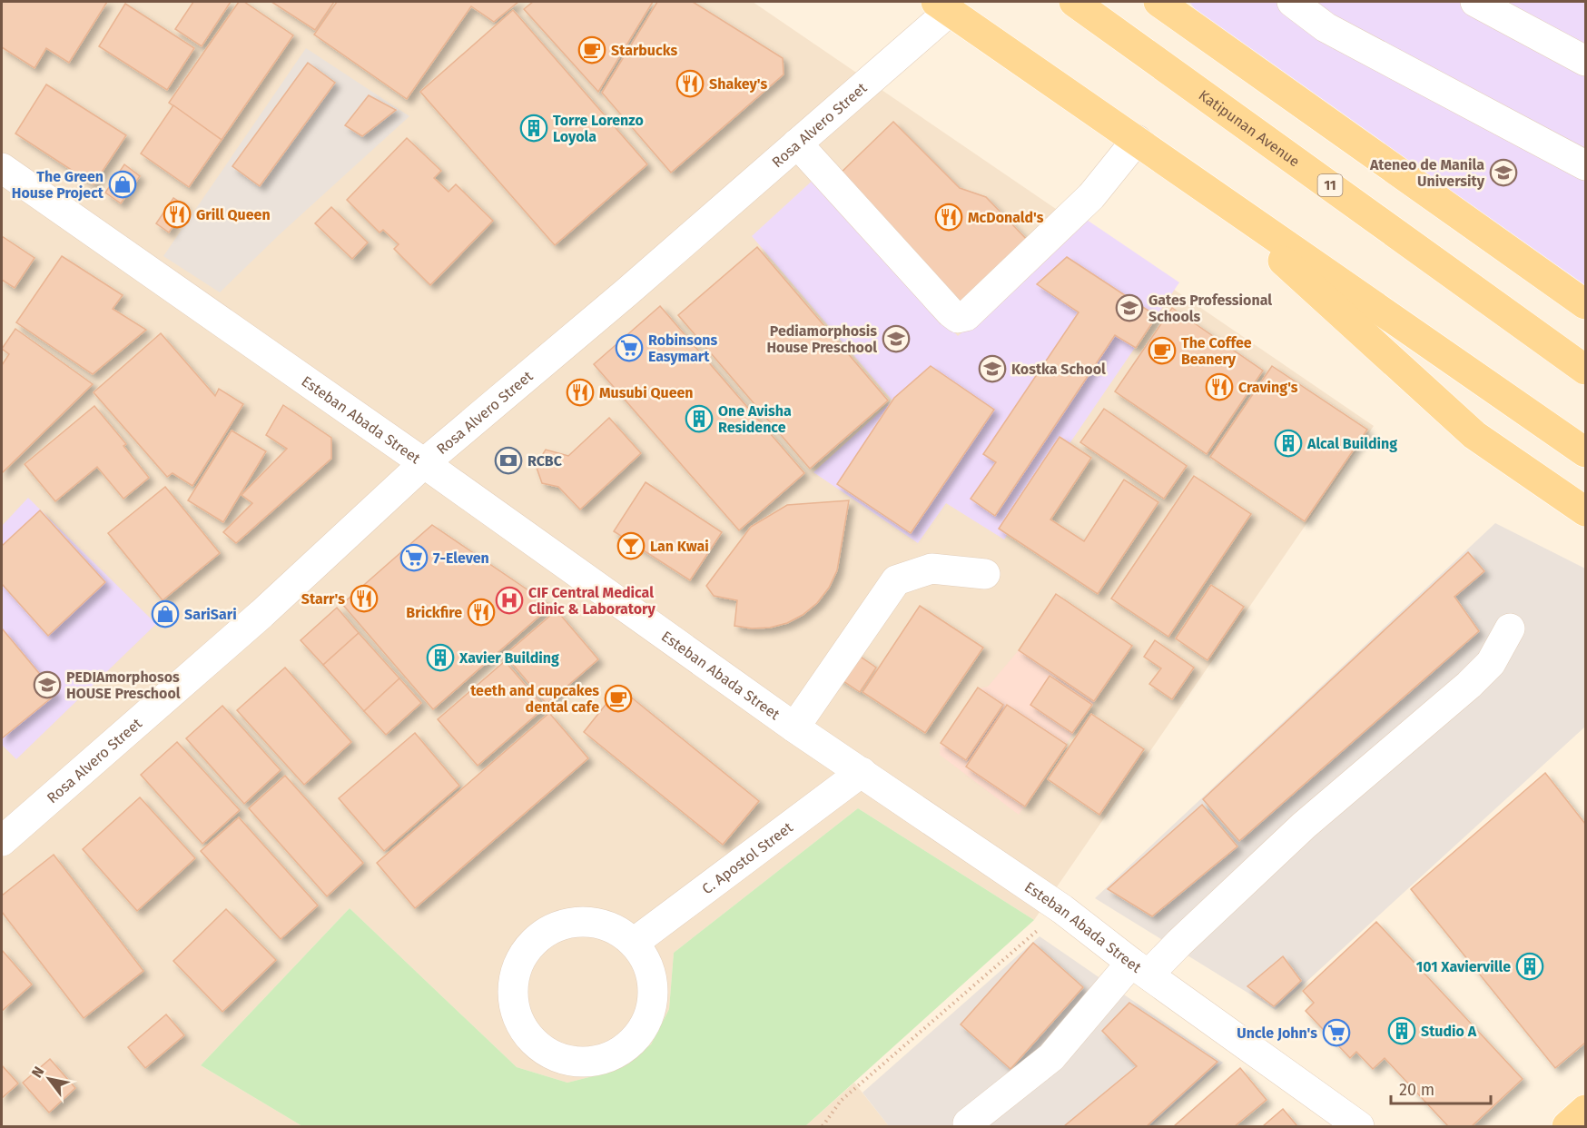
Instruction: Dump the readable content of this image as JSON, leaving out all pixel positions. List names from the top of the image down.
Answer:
{
  "streets": {
    "main road": ["Katipunan Avenue", "11"],
    "street": ["Rosa Alvero Street", "Esteban Abada Street", "C. Apostol Street"]
  },
  "crossings": [
    ["Rosa Alvero Street", "Esteban Abada Street"],
    ["Esteban Abada Street", "C. Apostol Street"]
  ],
  "places": {
    "cafe": ["Starbucks", "The Coffee Beanery", "teeth and cupcakes dental cafe"],
    "restaurant": [
      "Shakey's",
      "Grill Queen",
      "McDonald's",
      "Craving's",
      "Musubi Queen",
      "Starr's",
      "Brickfire"
    ],
    "building": [
      "Torre Lorenzo Loyola",
      "One Avisha Residence",
      "Alcal Building",
      "Xavier Building",
      "101 Xavierville",
      "Studio A"
    ],
    "school or university": [
      "Ateneo de Manila University",
      "Gates Professional Schools",
      "Pediamorphosis House Preschool",
      "Kostka School",
      "PEDIAmorphosos HOUSE Preschool"
    ],
    "shop": ["The Green House Project", "SariSari"],
    "supermarket": ["Robinsons Easymart", "7-Eleven", "Uncle John's"],
    "bank": ["RCBC"],
    "bar": ["Lan Kwai"],
    "hospital": ["CIF Central Medical Clinic & Laboratory"]
  },
  "scale_bar": "20 m",
  "north": "top left"
}
